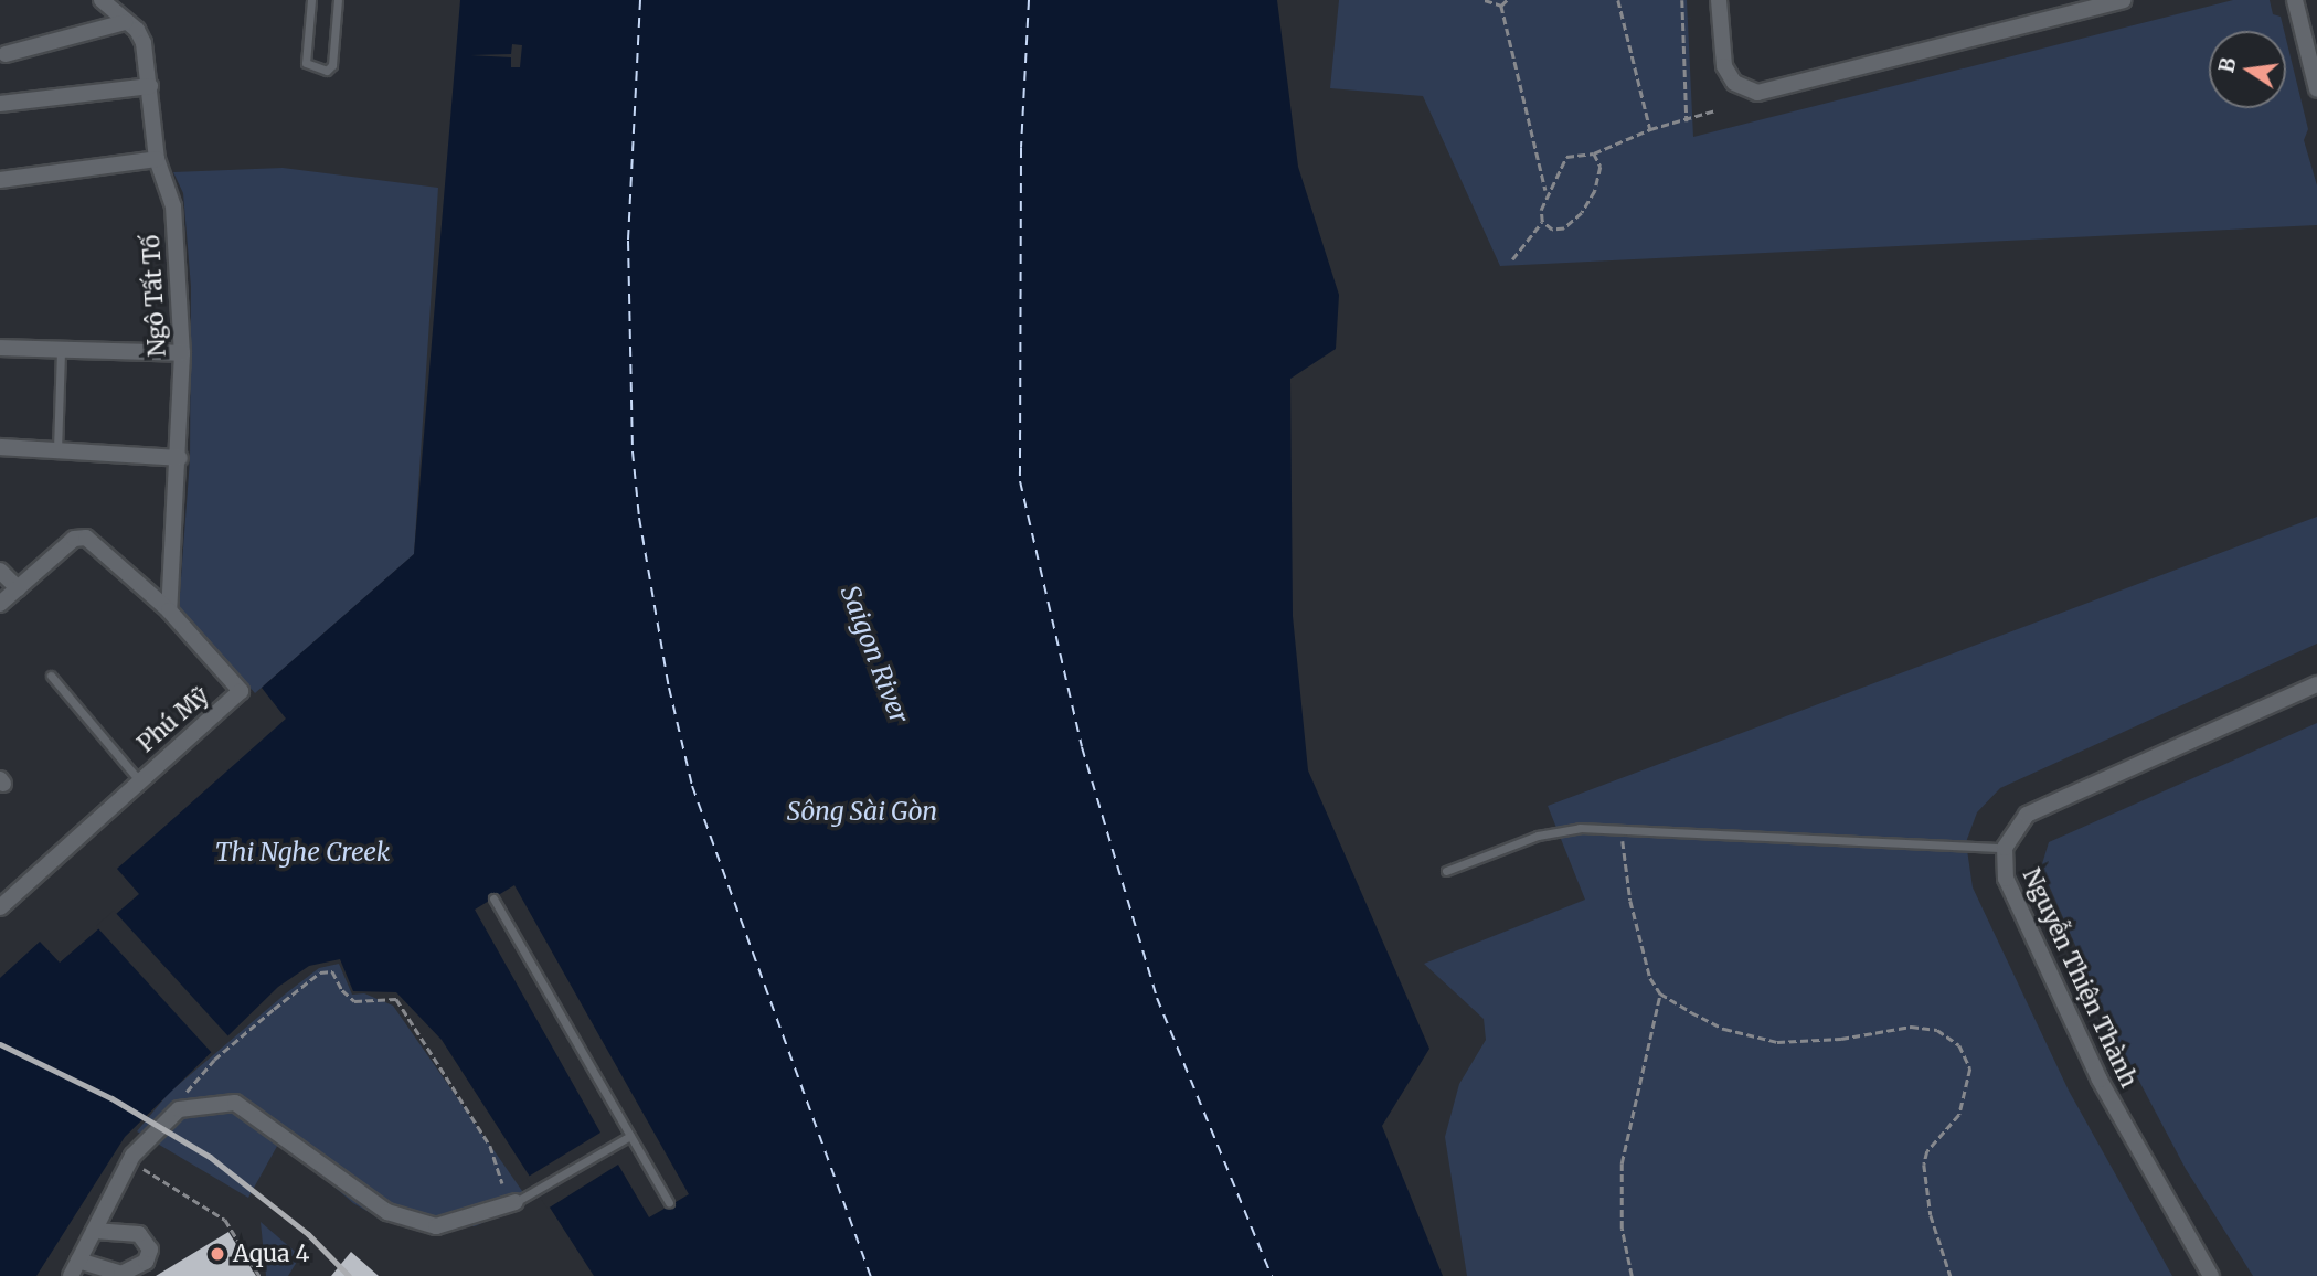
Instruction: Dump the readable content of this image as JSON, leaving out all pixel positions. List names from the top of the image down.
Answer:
{
  "streets": {
    "street": ["Ngô Tất Tố", "Phú Mỹ", "Nguyễn Thiện Thành"]
  },
  "crossings": [
    ["Ngô Tất Tố", "Phú Mỹ"]
  ],
  "water": ["Saigon River", "Sông Sài Gòn", "Thi Nghe Creek"],
  "places": ["Aqua 4"],
  "north": "left"
}
